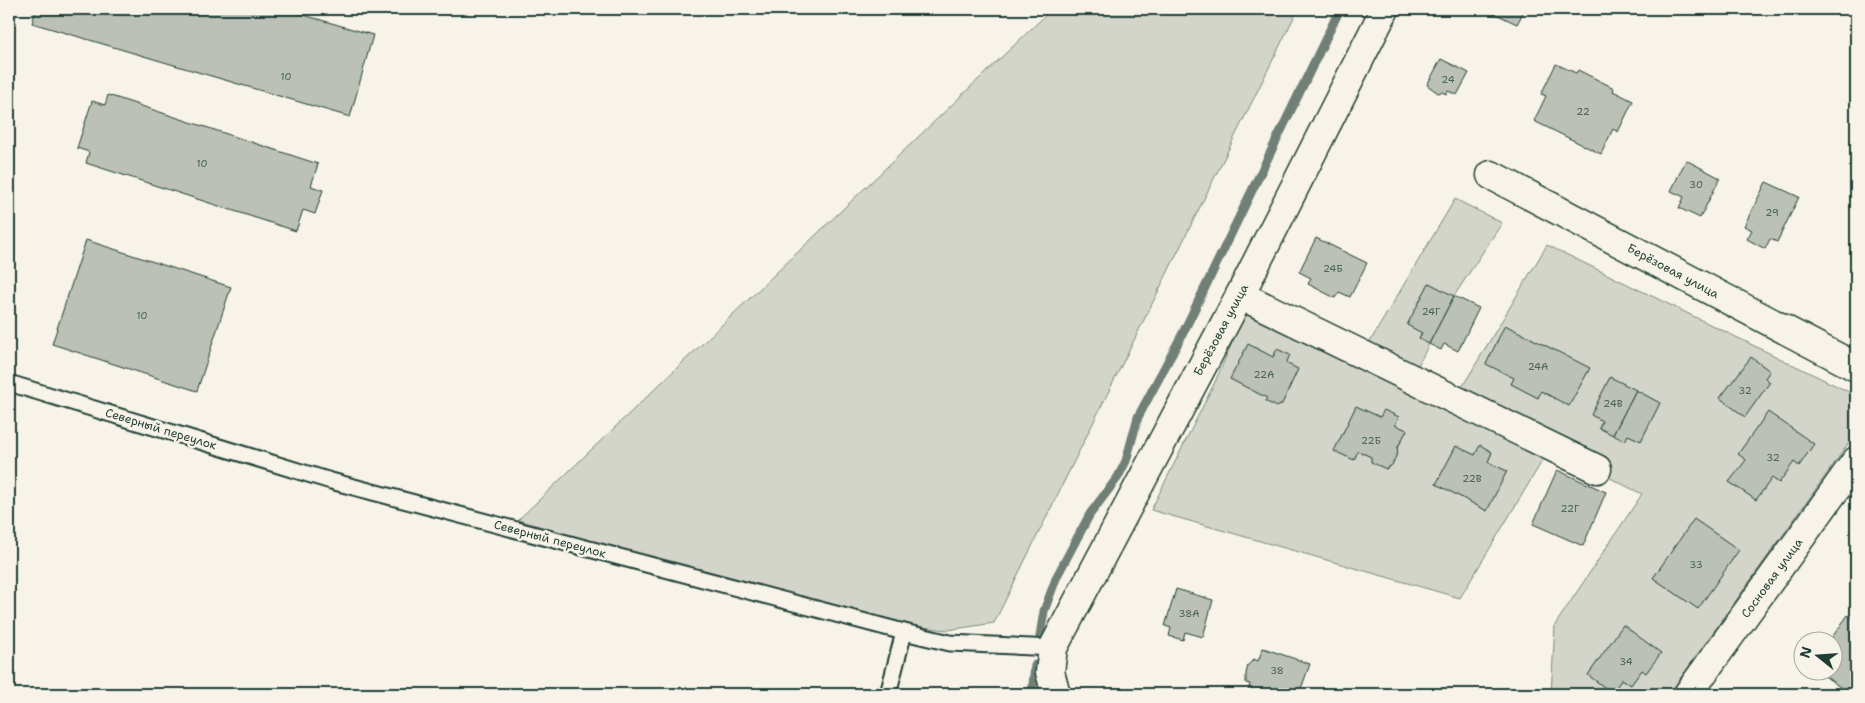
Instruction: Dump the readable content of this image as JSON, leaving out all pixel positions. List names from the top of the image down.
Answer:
{
  "streets": {
    "street": ["Берёзовая улица", "Сосновая улица"],
    "lane": ["Северный переулок"]
  },
  "crossings": [
    ["Берёзовая улица", "Северный переулок"]
  ],
  "house_numbers": [
    "10",
    "24",
    "22",
    "10",
    "30",
    "29",
    "24Б",
    "24Г",
    "10",
    "24А",
    "22А",
    "32",
    "24В",
    "22Б",
    "32",
    "22В",
    "22Г",
    "33",
    "38А",
    "34",
    "38"
  ],
  "north": "left"
}
